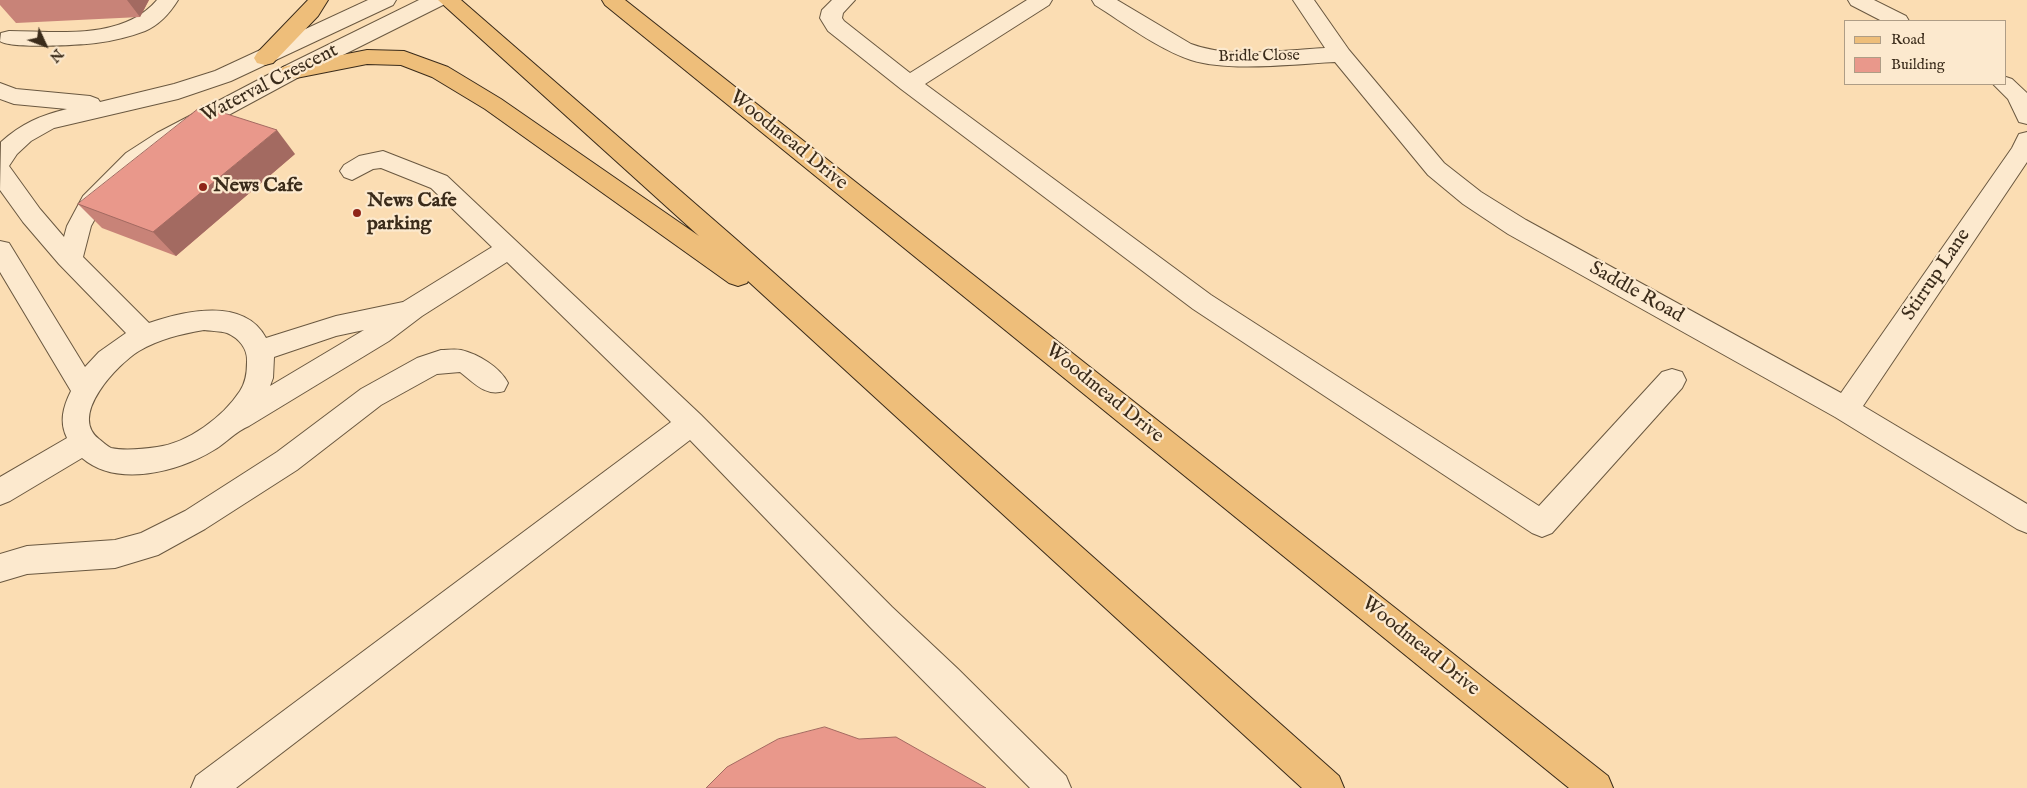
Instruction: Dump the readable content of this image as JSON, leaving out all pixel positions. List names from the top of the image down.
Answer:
{
  "streets": {
    "main road": ["Woodmead Drive"],
    "street": [
      "Bridle Close",
      "Waterval Crescent",
      "Stirrup Lane",
      "Saddle Road"
    ]
  },
  "crossings": [
    ["Bridle Close", "Saddle Road"],
    ["Stirrup Lane", "Saddle Road"]
  ],
  "places": ["News Cafe", "News Cafe parking"],
  "legend": ["Road", "Building"],
  "north": "bottom right"
}
